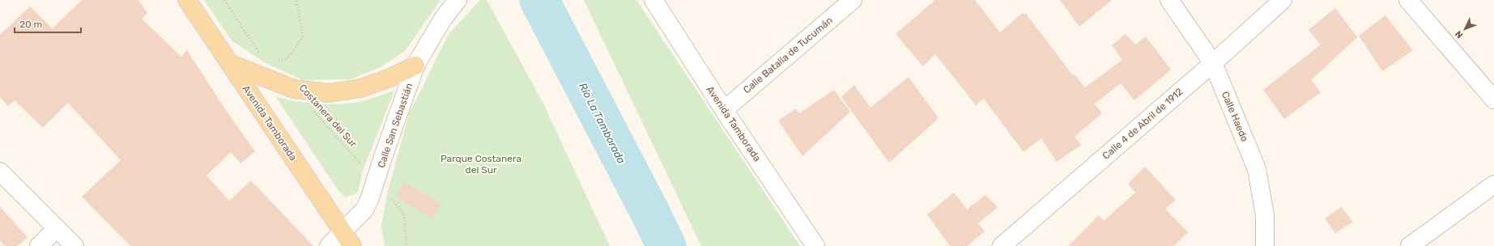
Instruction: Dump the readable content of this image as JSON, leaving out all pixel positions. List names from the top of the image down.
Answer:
{
  "streets": {
    "main road": ["Avenida Tamborada"],
    "street": [
      "Calle Batalla de Tucumán",
      "Calle Haedo",
      "Calle 4 de Abril de 1912",
      "Calle San Sebastián"
    ],
    "path": ["Costanera del Sur"]
  },
  "crossings": [
    ["Calle Batalla de Tucumán", "Avenida Tamborada"],
    ["Costanera del Sur", "Calle San Sebastián"],
    ["Calle Haedo", "Calle 4 de Abril de 1912"],
    ["Avenida Tamborada", "Calle San Sebastián"]
  ],
  "water": ["Río La Tamborada"],
  "parks": ["Parque Costanera del Sur"],
  "scale_bar": "20 m",
  "north": "bottom left"
}
